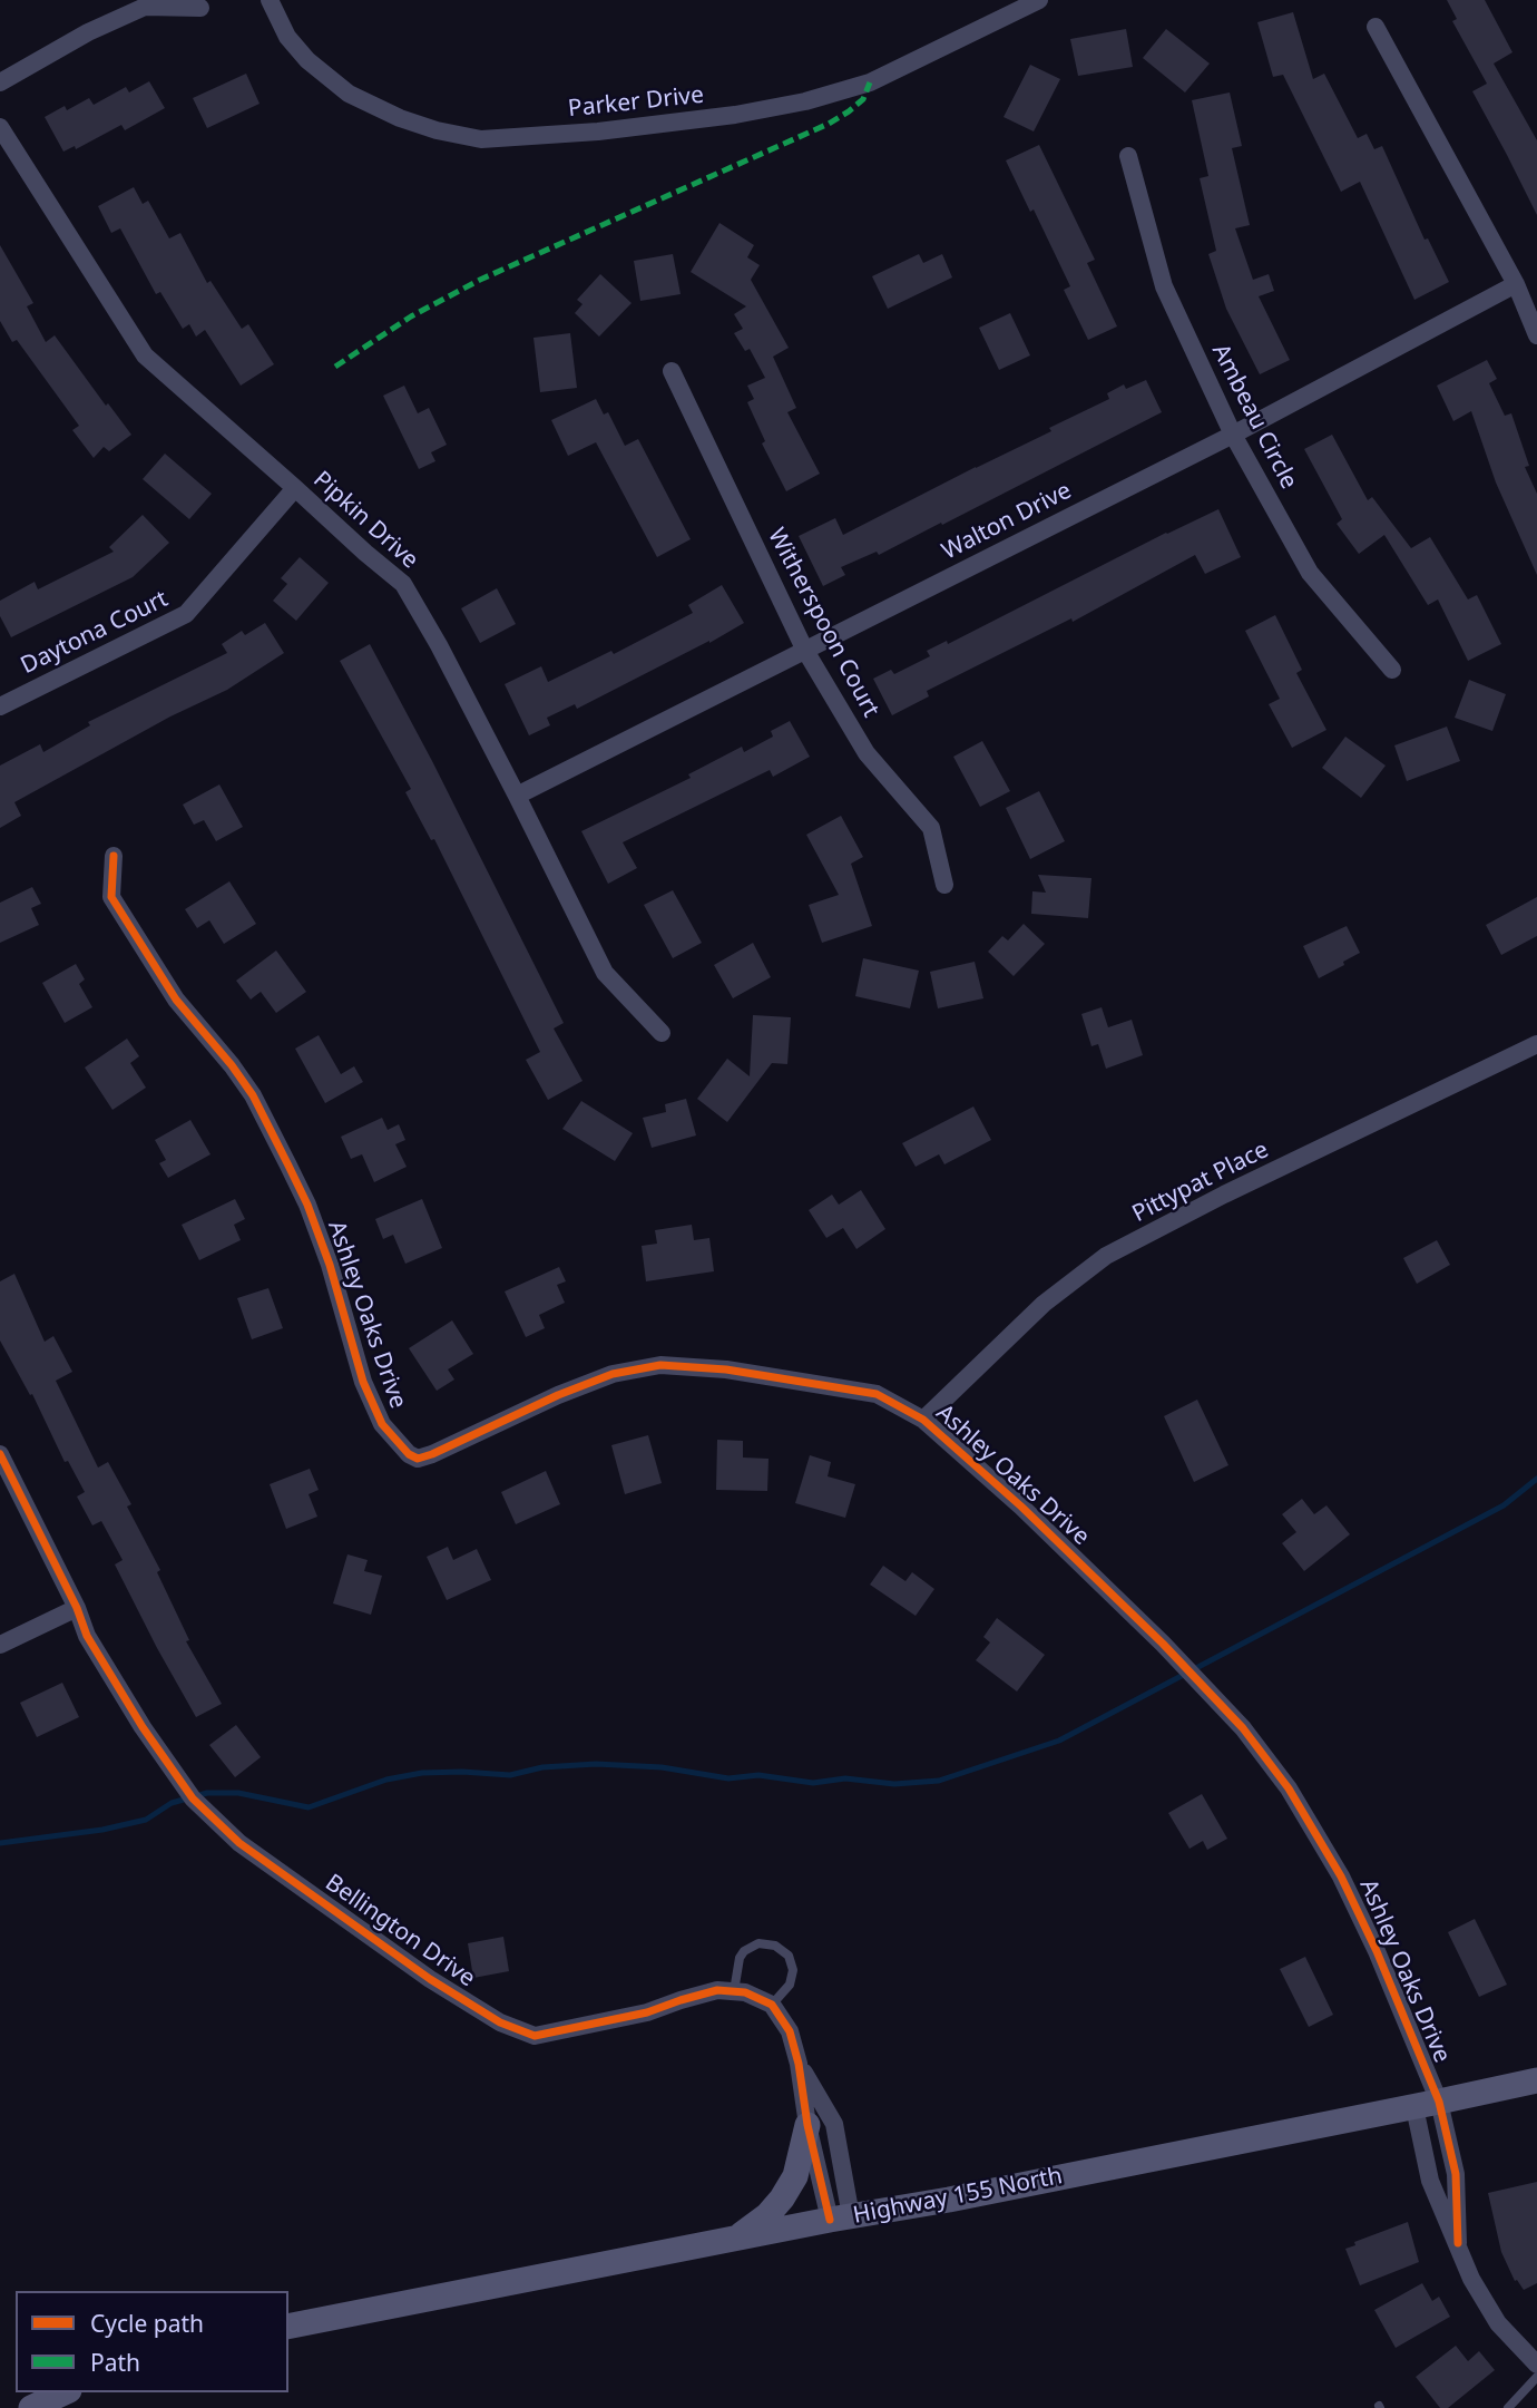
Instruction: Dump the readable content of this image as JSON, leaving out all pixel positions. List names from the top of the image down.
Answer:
{
  "streets": {
    "main road": ["Highway 155 North"],
    "street": [
      "Parker Drive",
      "Ambeau Circle",
      "Pipkin Drive",
      "Walton Drive",
      "Witherspoon Court",
      "Daytona Court",
      "Pittypat Place",
      "Ashley Oaks Drive",
      "Bellington Drive"
    ]
  },
  "crossings": [
    ["Ambeau Circle", "Walton Drive"],
    ["Pipkin Drive", "Walton Drive"],
    ["Pipkin Drive", "Daytona Court"],
    ["Walton Drive", "Witherspoon Court"],
    ["Pittypat Place", "Ashley Oaks Drive"],
    ["Ashley Oaks Drive", "Highway 155 North"]
  ],
  "legend": ["Cycle path", "Path"]
}
